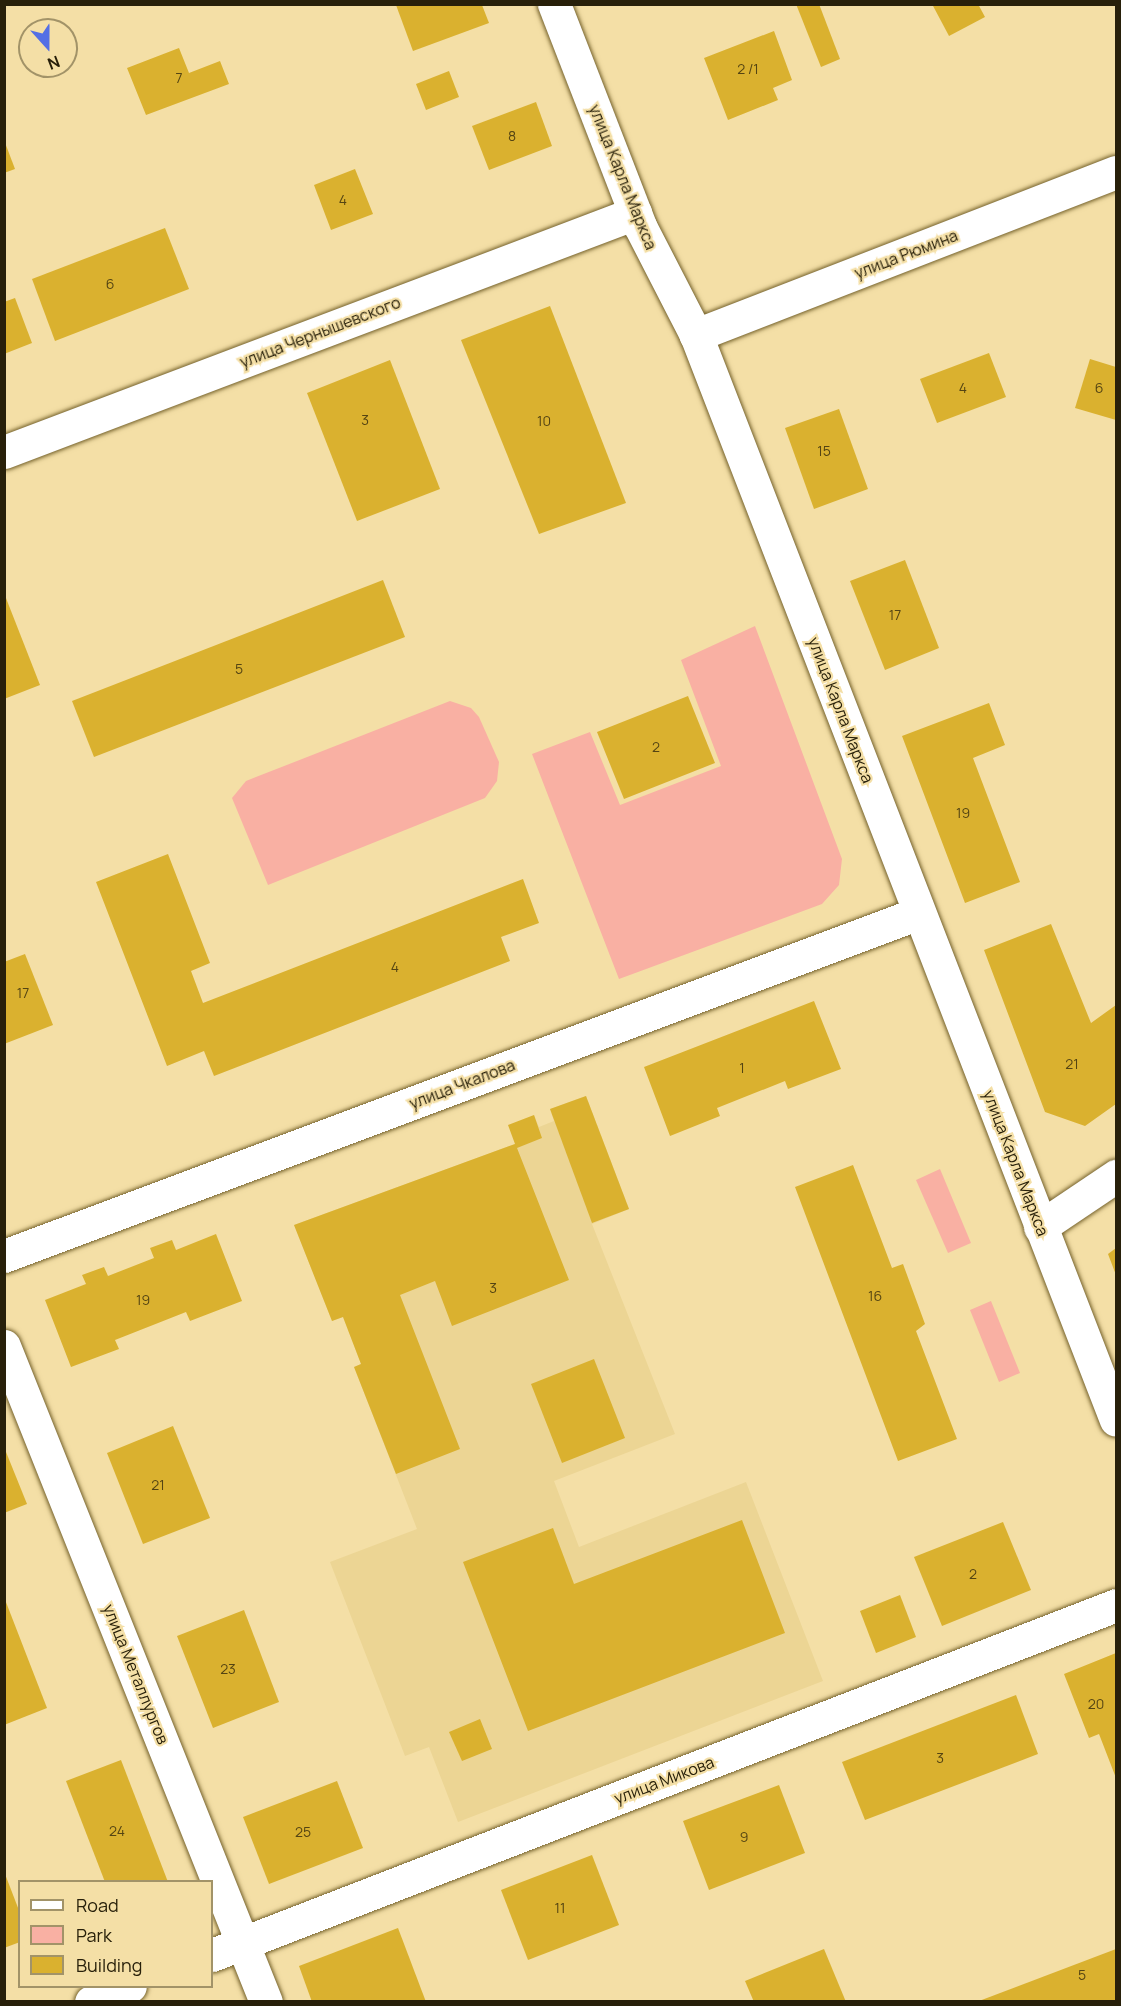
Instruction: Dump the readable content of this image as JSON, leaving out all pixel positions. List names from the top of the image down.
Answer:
{
  "streets": {
    "street": [
      "улица Карла Маркса",
      "улица Рюмина",
      "улица Чернышевского",
      "улица Чкалова",
      "улица Металлургов",
      "улица Микова"
    ]
  },
  "crossings": [
    ["улица Карла Маркса", "улица Рюмина"],
    ["улица Карла Маркса", "улица Чернышевского"],
    ["улица Карла Маркса", "улица Чкалова"],
    ["улица Металлургов", "улица Микова"]
  ],
  "house_numbers": [
    "2 /1",
    "7",
    "8",
    "4",
    "6",
    "4",
    "6",
    "3",
    "10",
    "15",
    "17",
    "5",
    "2",
    "19",
    "4",
    "17",
    "21",
    "1",
    "3",
    "16",
    "19",
    "21",
    "2",
    "23",
    "20",
    "3",
    "24",
    "25",
    "9",
    "11",
    "5"
  ],
  "legend": ["Road", "Park", "Building"],
  "north": "bottom"
}
